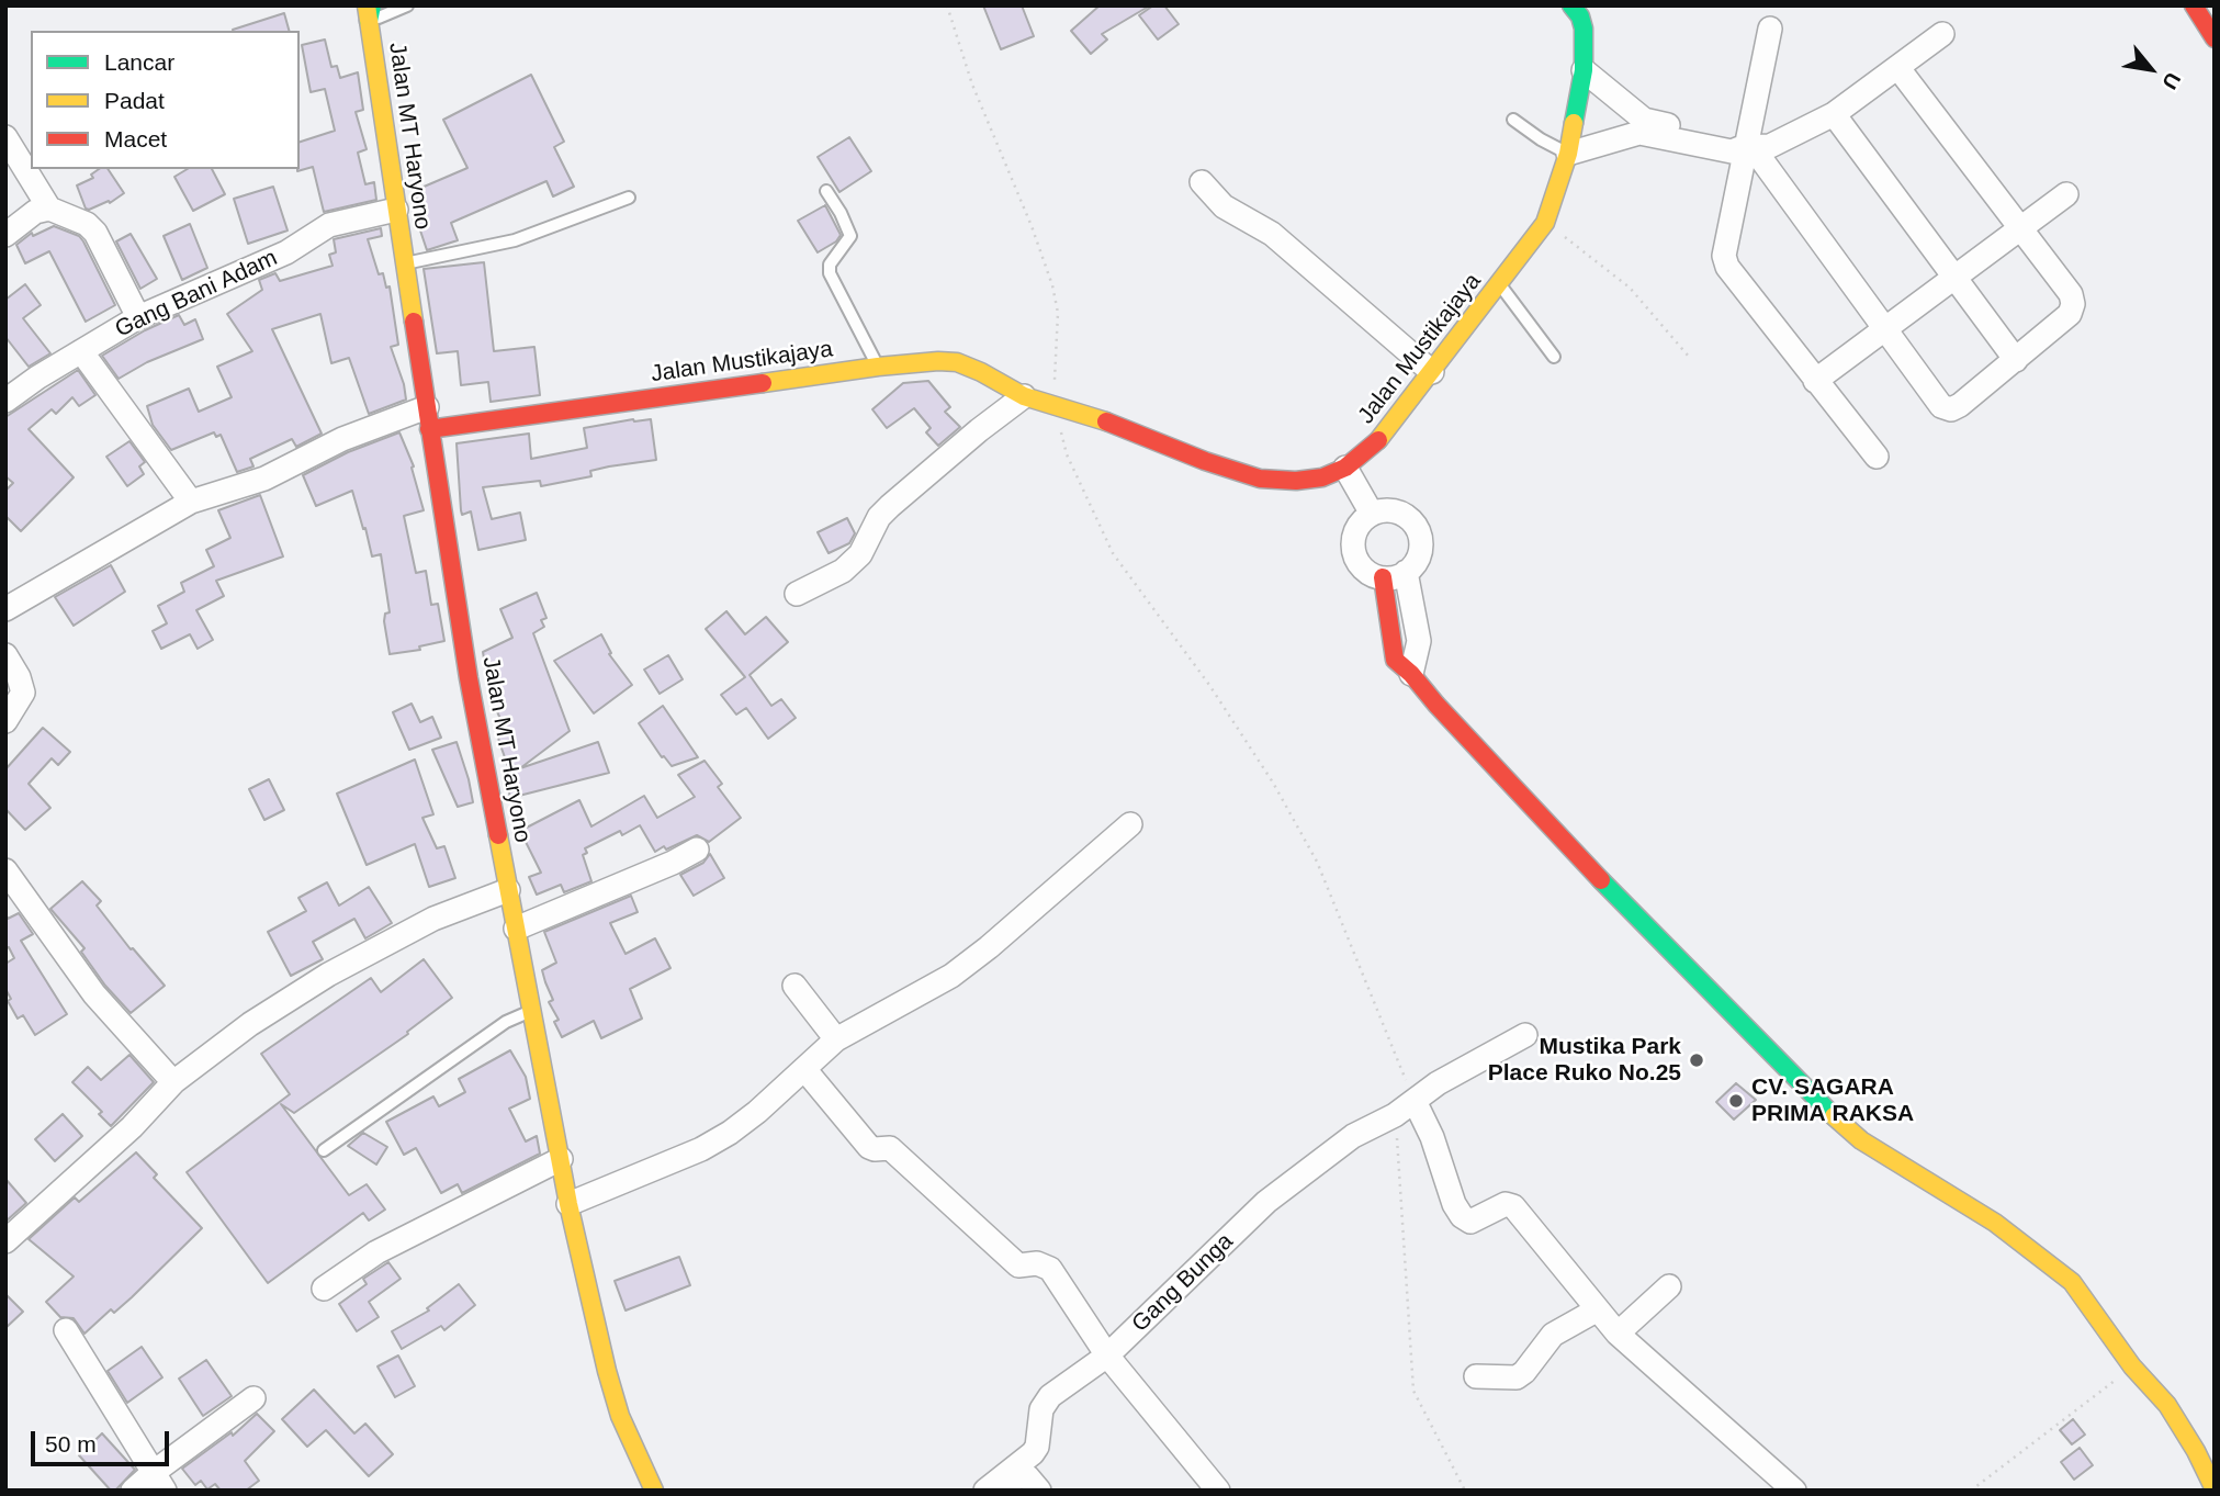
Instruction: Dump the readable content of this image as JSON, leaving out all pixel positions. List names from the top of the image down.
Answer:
{
  "streets": {
    "main road": ["Jalan MT Haryono", "Jalan Mustikajaya"],
    "street": ["Gang Bani Adam", "Gang Bunga"]
  },
  "crossings": [
    ["Jalan MT Haryono", "Gang Bani Adam"],
    ["Jalan MT Haryono", "Jalan Mustikajaya"]
  ],
  "places": ["Mustika Park Place Ruko No.25", "CV. SAGARA PRIMA RAKSA"],
  "legend": ["Lancar", "Padat", "Macet"],
  "scale_bar": "50 m",
  "north": "bottom right"
}
